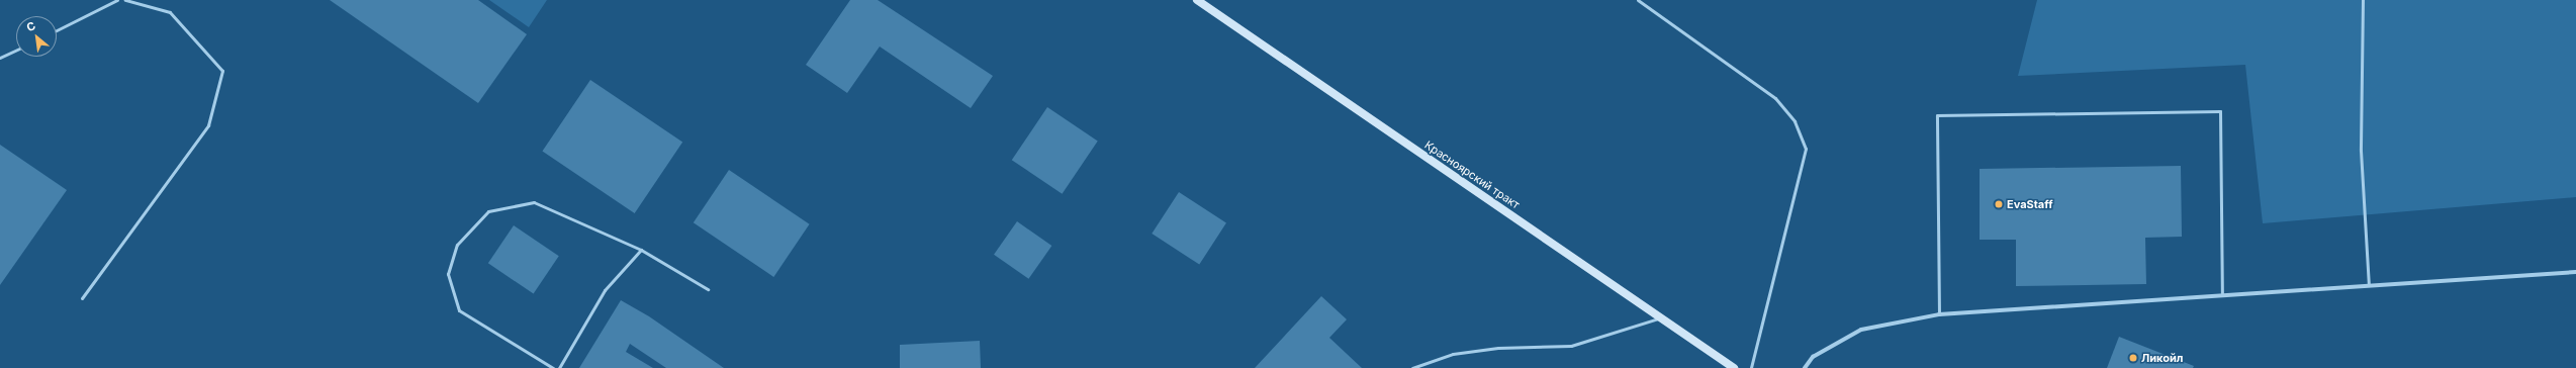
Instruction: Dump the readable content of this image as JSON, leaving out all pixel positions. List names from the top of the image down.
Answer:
{
  "streets": {
    "main road": ["Красноярский тракт"]
  },
  "places": ["EvaStaff", "Ликойл"],
  "north": "top left"
}
